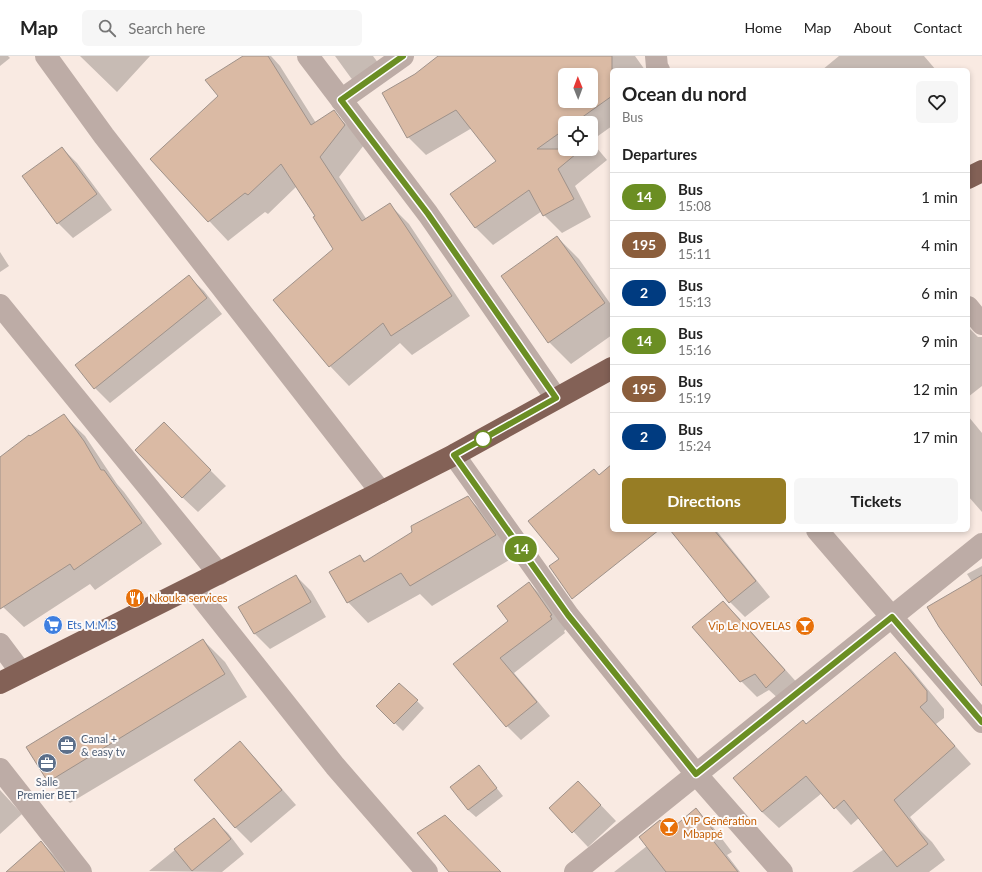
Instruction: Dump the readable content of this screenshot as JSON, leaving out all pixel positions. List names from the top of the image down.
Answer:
{
  "places": {
    "restaurant": ["Nkouka services"],
    "supermarket": ["Ets M.M.S"],
    "bar": ["Vip Le NOVELAS", "VIP Génération Mbappé"],
    "office": ["Canal + & easy tv", "Salle Premier BET"]
  },
  "lines": ["bus line 14"],
  "north": "top",
  "page": {
    "header": "Map",
    "search": "Search here",
    "nav": [
      "Home",
      "Map",
      "About",
      "Contact"
    ],
    "on_map": "14",
    "heading": [
      ["Ocean du nord", "Bus"],
      "Departures"
    ],
    "list": [
      {
        "mark": "14",
        "name": "Bus",
        "note": "15:08",
        "value": "1 min"
      },
      {
        "mark": "195",
        "name": "Bus",
        "note": "15:11",
        "value": "4 min"
      },
      {
        "mark": "2",
        "name": "Bus",
        "note": "15:13",
        "value": "6 min"
      },
      {
        "mark": "14",
        "name": "Bus",
        "note": "15:16",
        "value": "9 min"
      },
      {
        "mark": "195",
        "name": "Bus",
        "note": "15:19",
        "value": "12 min"
      },
      {
        "mark": "2",
        "name": "Bus",
        "note": "15:24",
        "value": "17 min"
      }
    ],
    "buttons": ["Directions", "Tickets"]
  }
}
